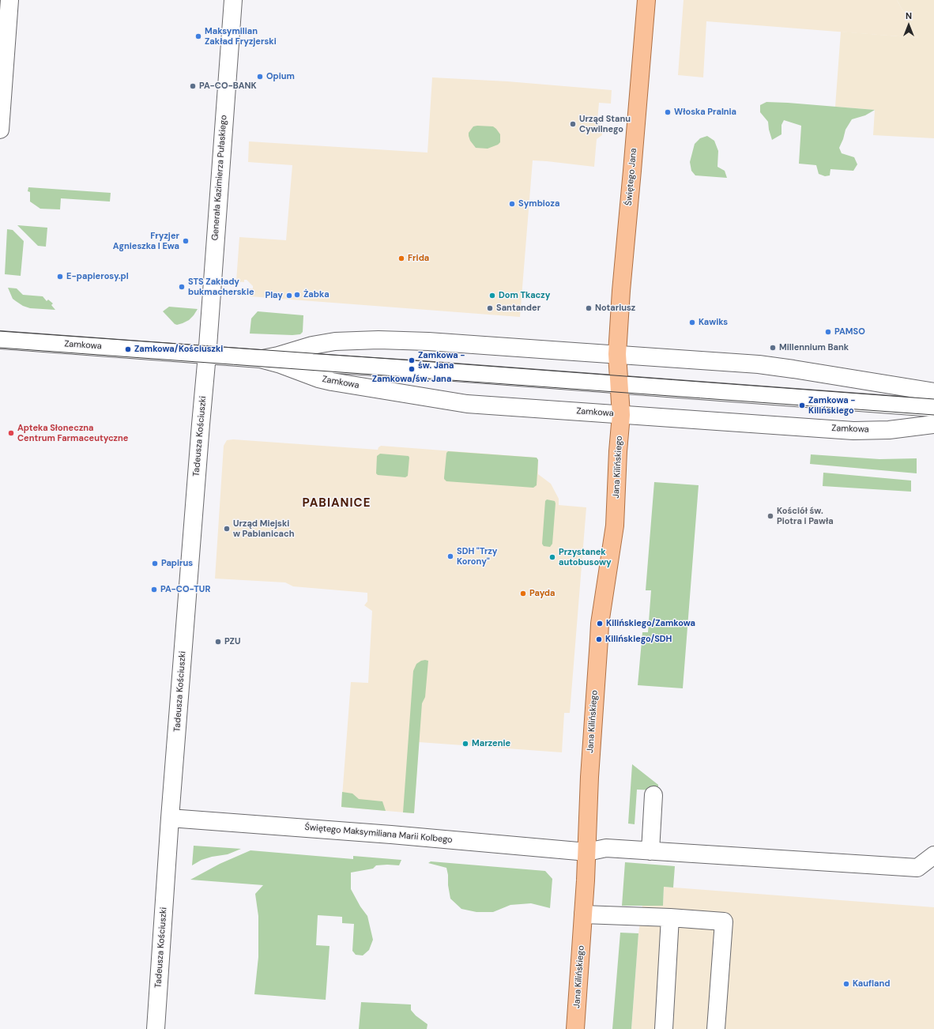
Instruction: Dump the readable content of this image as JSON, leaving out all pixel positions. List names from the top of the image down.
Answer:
{
  "streets": {
    "main road": ["Świętego Jana", "Jana Kilińskiego"],
    "street": [
      "Generała Kazimierza Pułaskiego",
      "Zamkowa",
      "Tadeusza Kościuszki",
      "Świętego Maksymiliana Marii Kolbego"
    ]
  },
  "crossings": [
    ["Świętego Jana", "Zamkowa"],
    ["Świętego Jana", "Jana Kilińskiego"],
    ["Generała Kazimierza Pułaskiego", "Zamkowa"],
    ["Generała Kazimierza Pułaskiego", "Tadeusza Kościuszki"],
    ["Zamkowa", "Tadeusza Kościuszki"],
    ["Zamkowa", "Jana Kilińskiego"],
    ["Tadeusza Kościuszki", "Świętego Maksymiliana Marii Kolbego"],
    ["Jana Kilińskiego", "Świętego Maksymiliana Marii Kolbego"]
  ],
  "districts": ["PABIANICE"],
  "places": [
    "Maksymilian Zakład Fryzjerski",
    "Opium",
    "PA-CO-BANK",
    "Włoska Pralnia",
    "Urząd Stanu Cywilnego",
    "Symbioza",
    "Fryzjer Agnieszka I Ewa",
    "Frida",
    "E-papierosy.pl",
    "STS Zakłady bukmacherskie",
    "Żabka",
    "Play",
    "Dom Tkaczy",
    "Santander",
    "Notariusz",
    "Kawiks",
    "PAMSO",
    "Millennium Bank",
    "Zamkowa/Kościuszki",
    "Zamkowa - św. Jana",
    "Zamkowa/św. Jana",
    "Zamkowa - Kilińskiego",
    "Apteka Słoneczna Centrum Farmaceutyczne",
    "Kościół św. Piotra i Pawła",
    "Urząd Miejski w Pabianicach",
    "SDH \"Trzy Korony\"",
    "Przystanek autobusowy",
    "Papirus",
    "PA-CO-TUR",
    "Payda",
    "Kilińskiego/Zamkowa",
    "Kilińskiego/SDH",
    "PZU",
    "Marzenie",
    "Kaufland"
  ],
  "north": "top"
}
